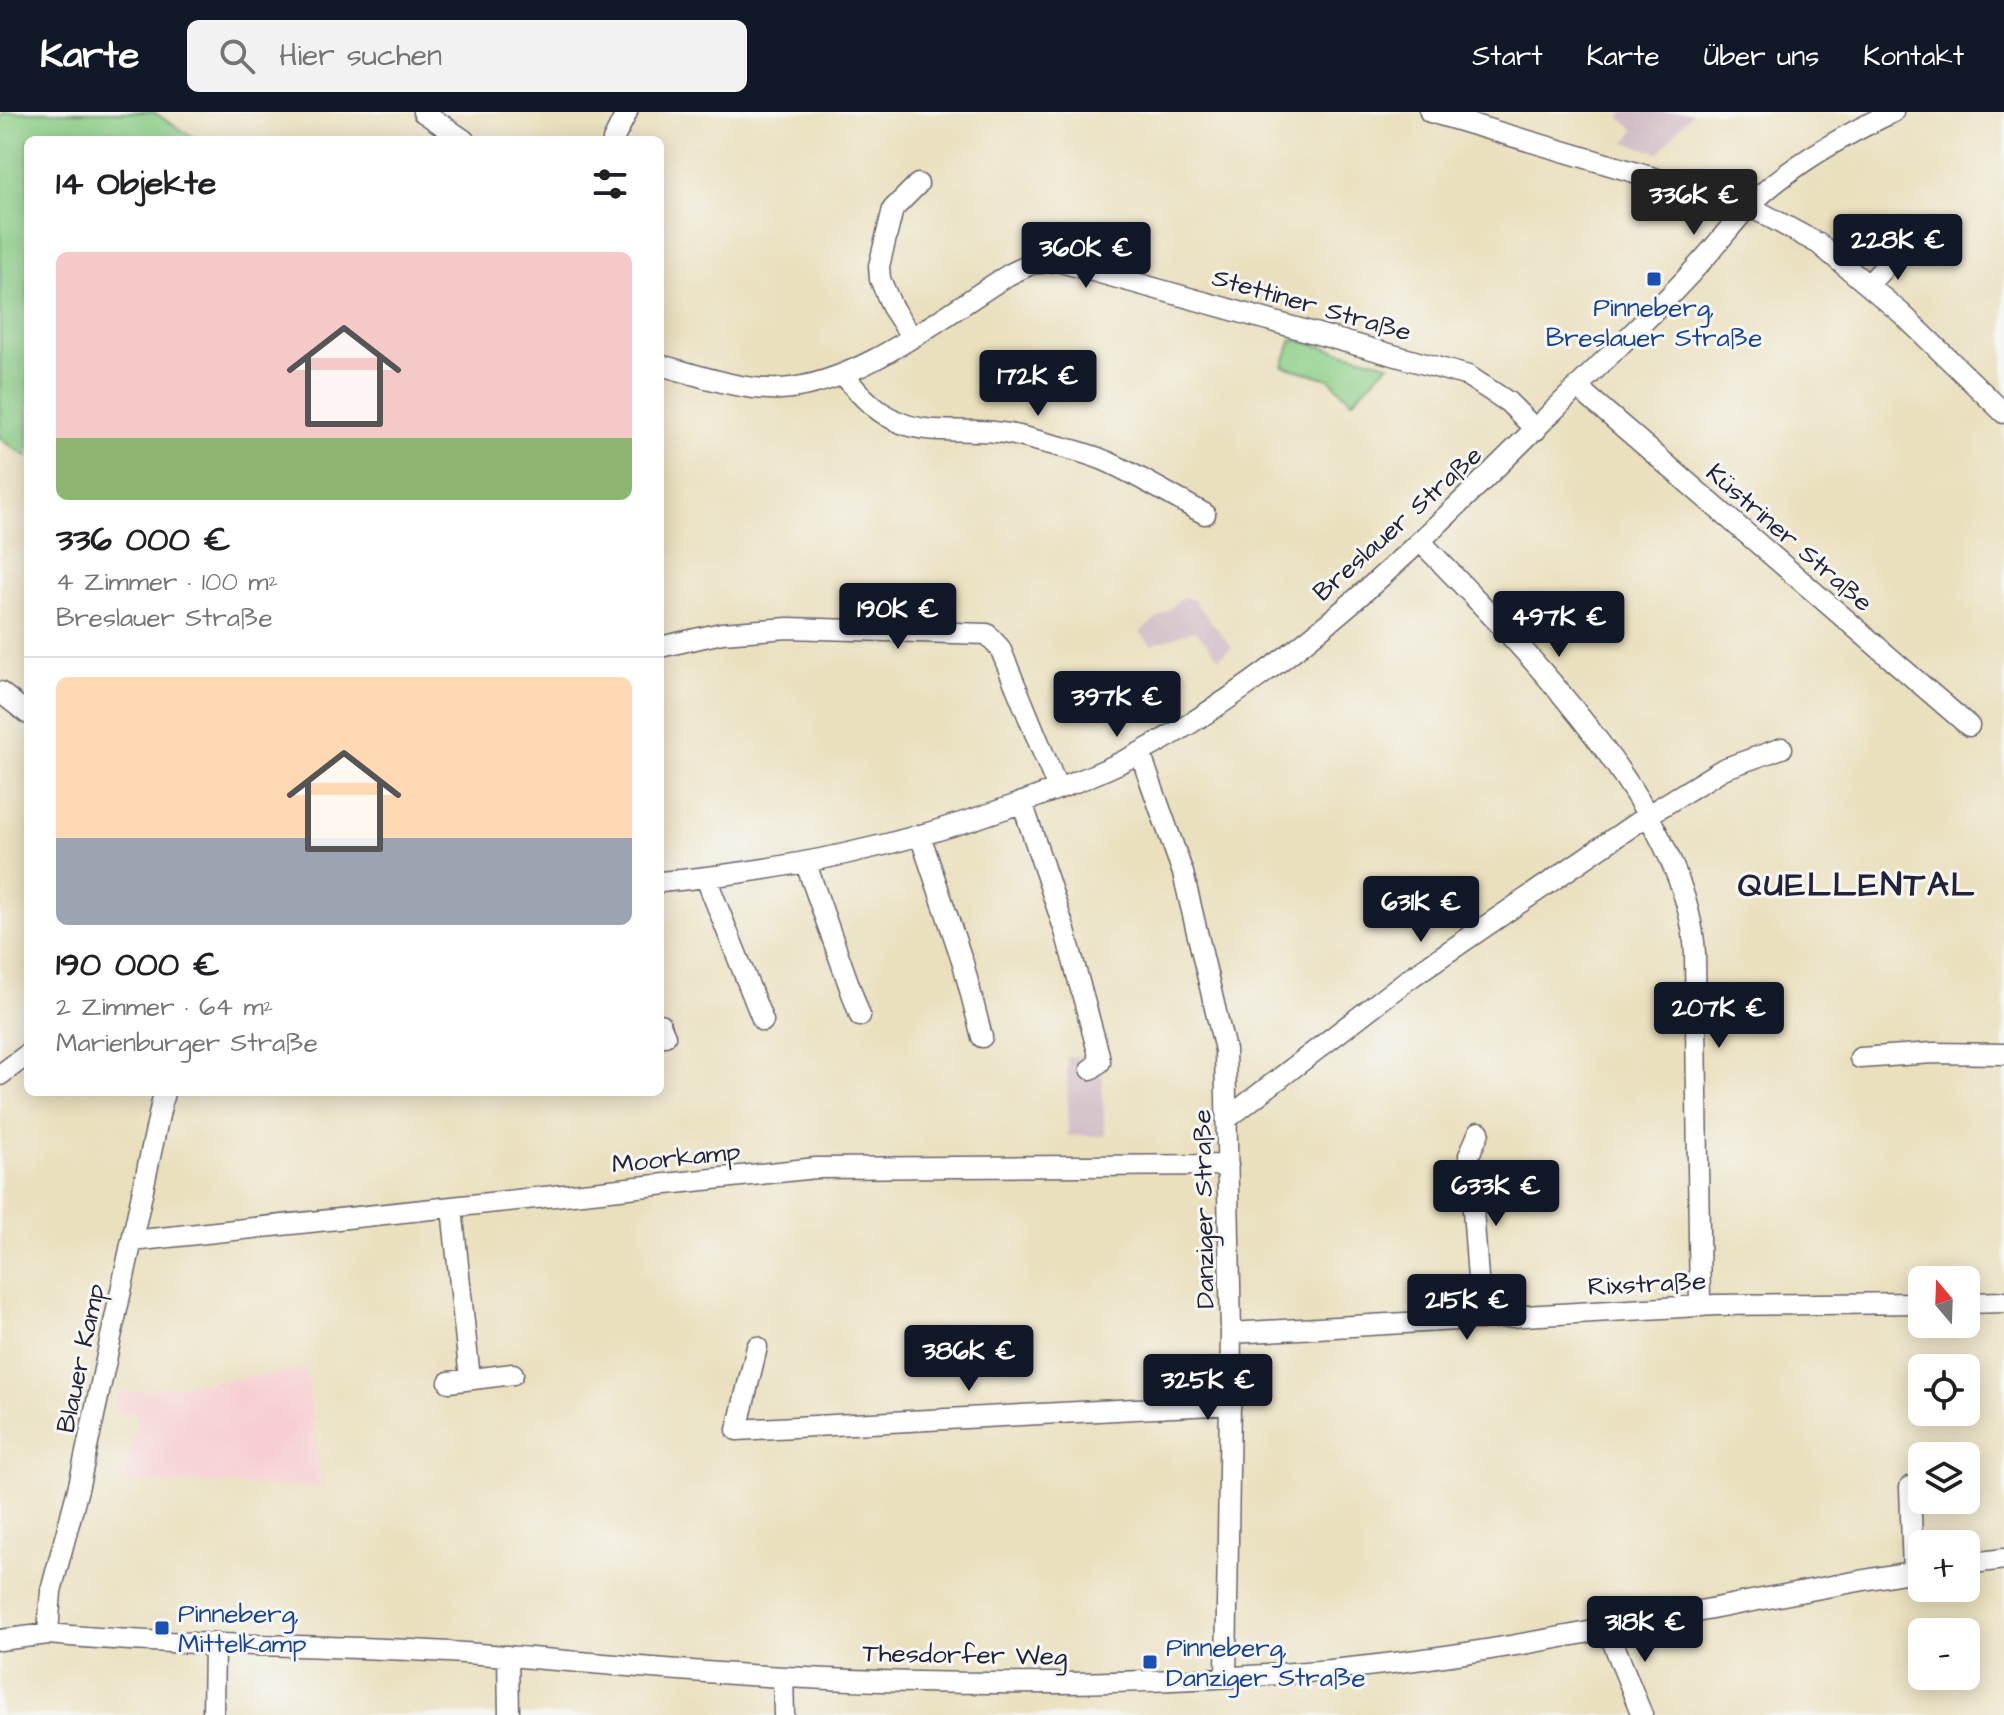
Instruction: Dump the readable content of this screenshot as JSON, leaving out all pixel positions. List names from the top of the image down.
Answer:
{
  "streets": {
    "street": [
      "Stettiner Straße",
      "Breslauer Straße",
      "Küstriner Straße",
      "Moorkamp",
      "Danziger Straße",
      "Rixstraße",
      "Blauer Kamp",
      "Thesdorfer Weg"
    ]
  },
  "crossings": [
    ["Stettiner Straße", "Breslauer Straße"],
    ["Breslauer Straße", "Küstriner Straße"],
    ["Breslauer Straße", "Danziger Straße"],
    ["Moorkamp", "Danziger Straße"],
    ["Moorkamp", "Blauer Kamp"],
    ["Danziger Straße", "Rixstraße"],
    ["Danziger Straße", "Thesdorfer Weg"],
    ["Blauer Kamp", "Thesdorfer Weg"]
  ],
  "districts": ["QUELLENTAL"],
  "places": {
    "transit": ["Pinneberg, Breslauer Straße", "Pinneberg, Mittelkamp", "Pinneberg, Danziger Straße"]
  },
  "north": "top",
  "page": {
    "header": "Karte",
    "search": "Hier suchen",
    "nav": [
      "Start",
      "Karte",
      "Über uns",
      "Kontakt"
    ],
    "heading": "14 Objekte",
    "price": [
      "336K €",
      "228K €",
      "360K €",
      "172K €",
      "190K €",
      "497K €",
      "397K €",
      "631K €",
      "207K €",
      "633K €",
      "215K €",
      "386K €",
      "325K €",
      "318K €"
    ],
    "list": [
      {
        "name": "336 000 €",
        "note": "4 Zimmer · 100 m² · Breslauer Straße"
      },
      {
        "name": "190 000 €",
        "note": "2 Zimmer · 64 m² · Marienburger Straße"
      }
    ],
    "map_buttons": ["+", "−"]
  }
}
